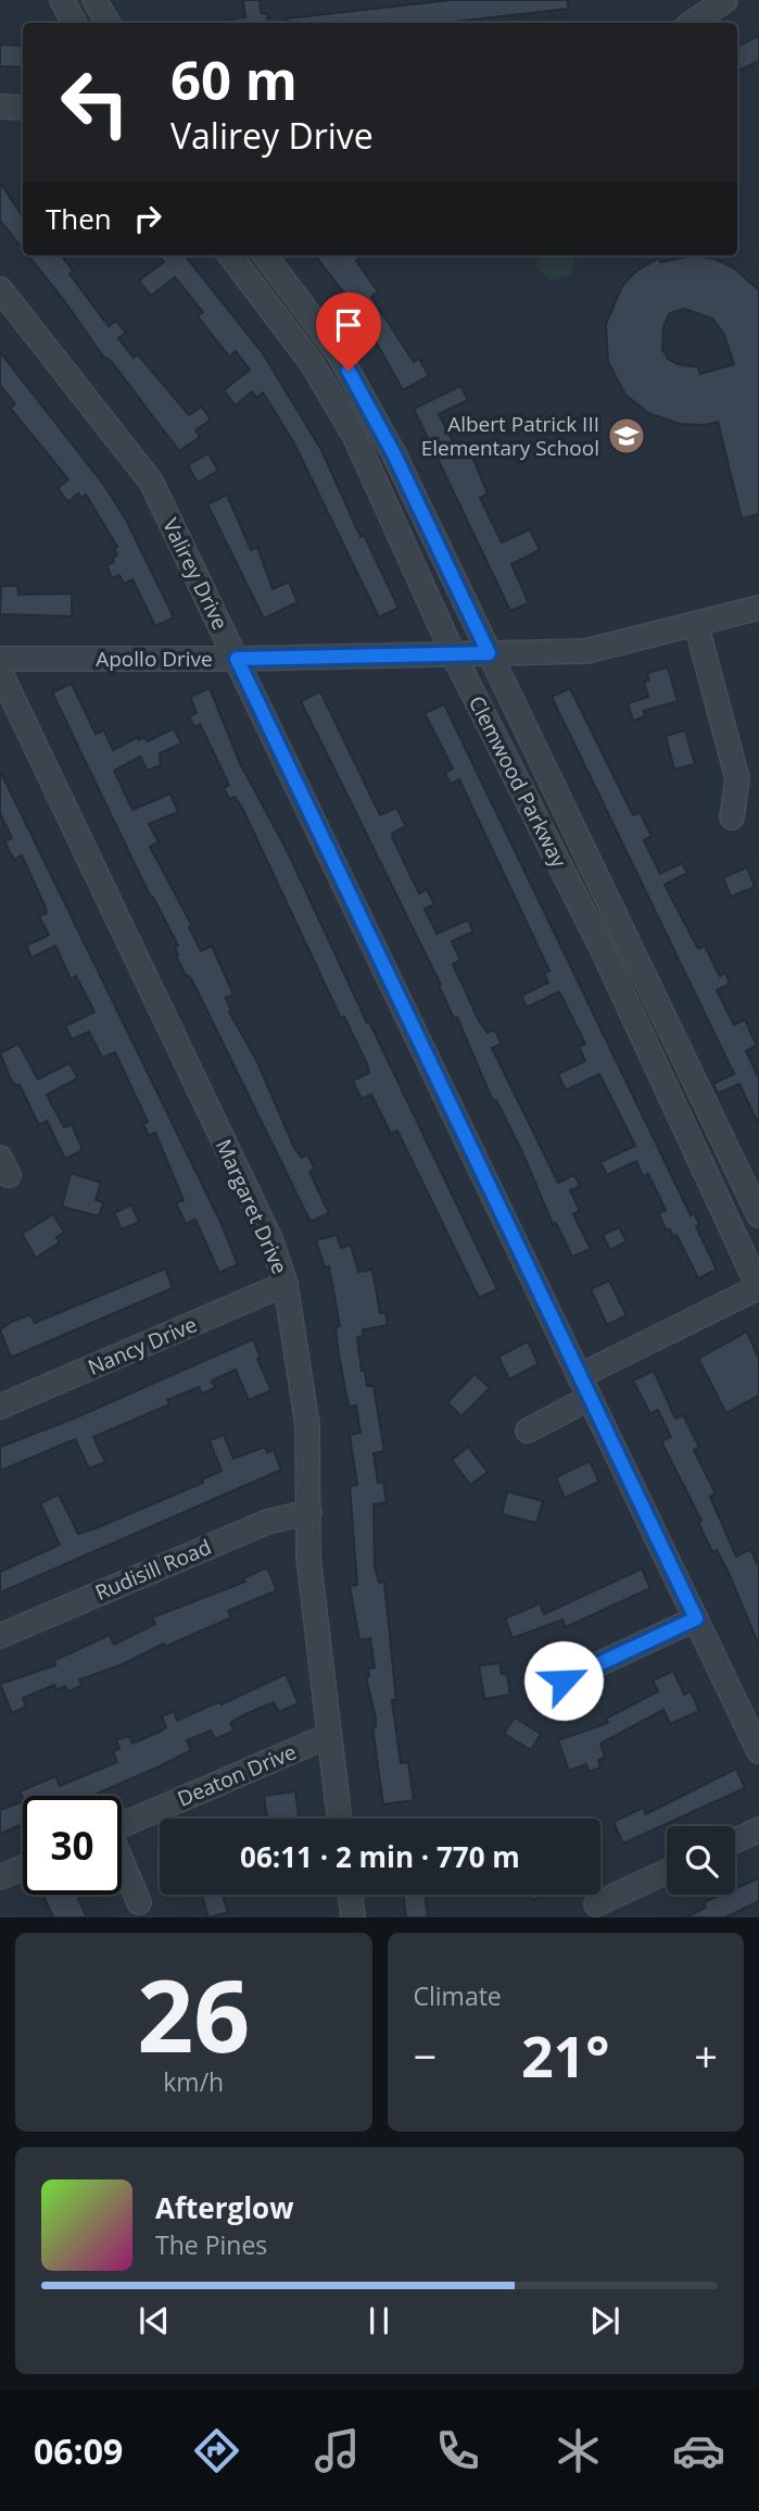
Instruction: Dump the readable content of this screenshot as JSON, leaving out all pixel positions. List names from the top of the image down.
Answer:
{
  "streets": {
    "street": [
      "Valirey Drive",
      "Apollo Drive",
      "Clemwood Parkway",
      "Margaret Drive",
      "Nancy Drive",
      "Rudisill Road",
      "Deaton Drive"
    ]
  },
  "crossings": [
    ["Valirey Drive", "Apollo Drive"],
    ["Apollo Drive", "Clemwood Parkway"],
    ["Margaret Drive", "Nancy Drive"],
    ["Margaret Drive", "Rudisill Road"],
    ["Margaret Drive", "Deaton Drive"]
  ],
  "places": {
    "school or university": ["Albert Patrick III Elementary School"]
  },
  "page": {
    "turn": ["60 m", "Valirey Drive"],
    "then": "Then",
    "limit": "30",
    "trip": "06:11 · 2 min · 770 m",
    "tile": [
      ["26", "km/h"],
      "Climate"
    ],
    "heat": ["−", "21°", "+"],
    "song": ["Afterglow", "The Pines"],
    "tabs": "06:09"
  }
}
